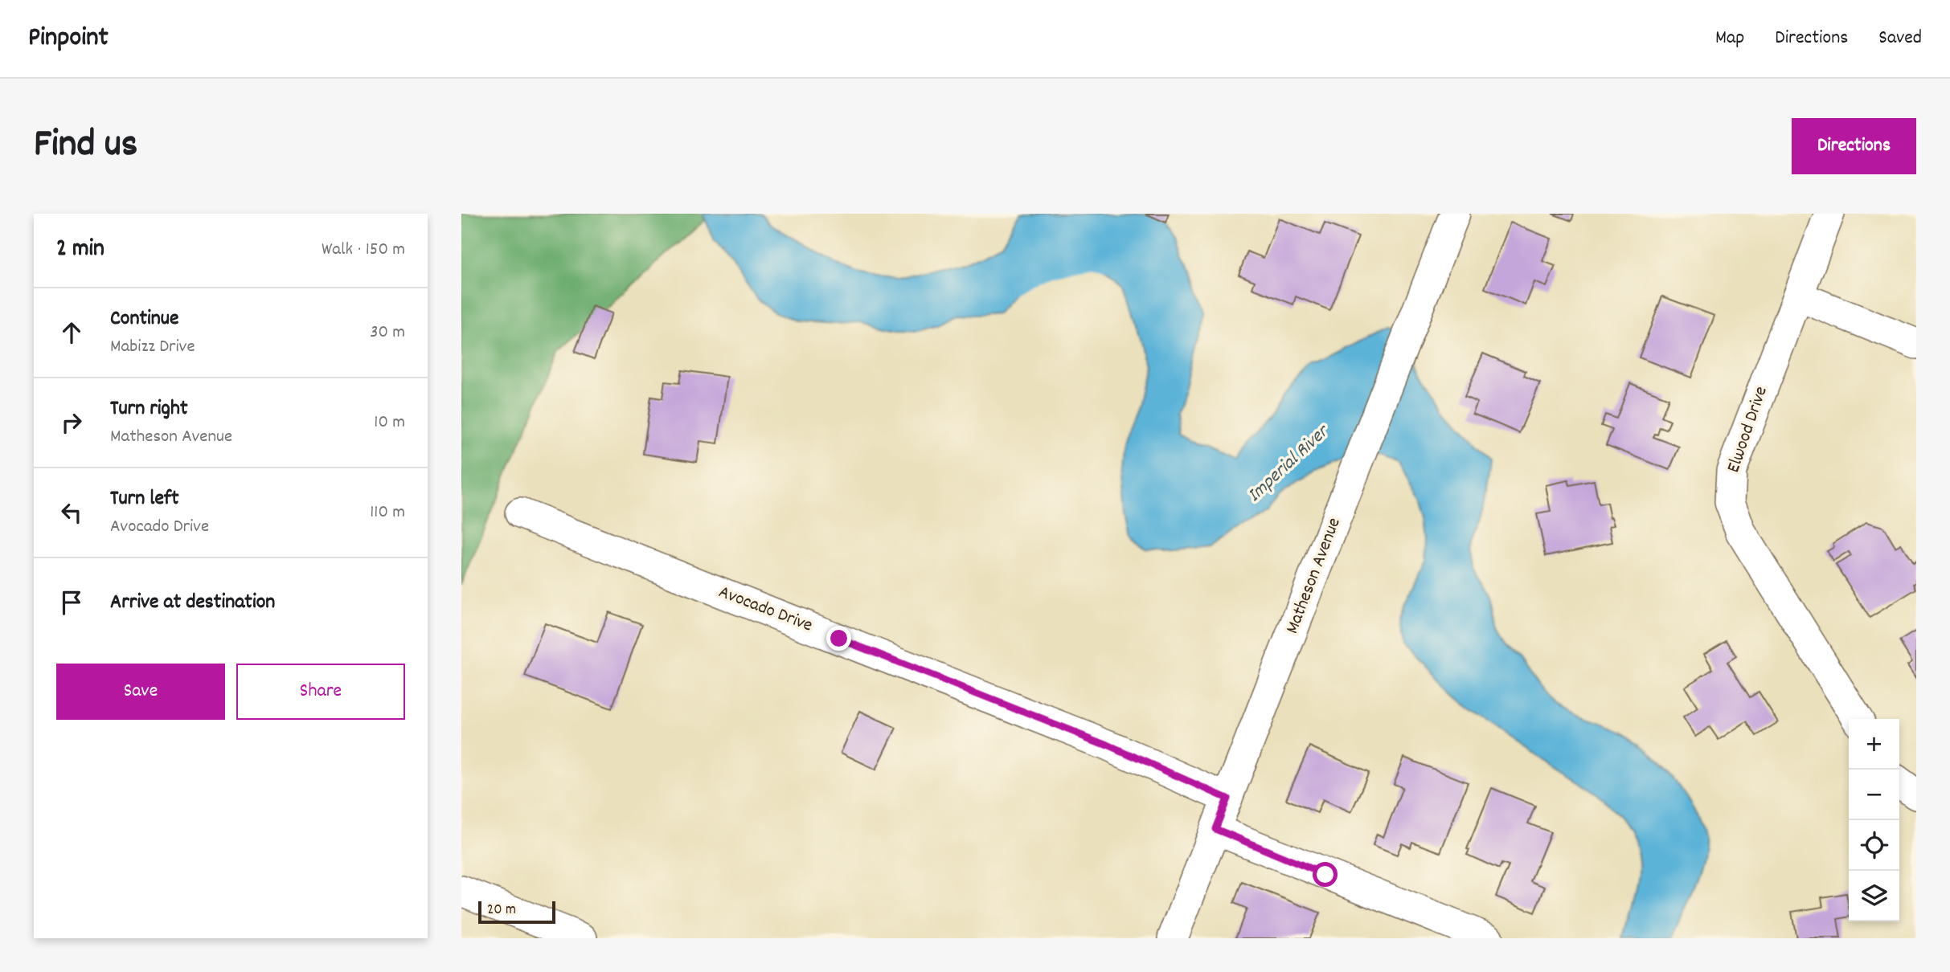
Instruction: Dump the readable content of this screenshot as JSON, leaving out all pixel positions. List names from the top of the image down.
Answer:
{
  "streets": {
    "street": ["Elwood Drive", "Matheson Avenue", "Avocado Drive"]
  },
  "crossings": [
    ["Matheson Avenue", "Avocado Drive"]
  ],
  "water": ["Imperial River"],
  "scale_bar": "20 m",
  "page": {
    "header": "Pinpoint",
    "nav": ["Map", "Directions", "Saved"],
    "title": "Find us",
    "buttons": [
      "Directions",
      ["Save", "Share"]
    ],
    "heading": ["2 min", "Walk · 150 m"],
    "list": [
      ["Continue", "Mabizz Drive", "30 m"],
      ["Turn right", "Matheson Avenue", "10 m"],
      ["Turn left", "Avocado Drive", "110 m"],
      "Arrive at destination"
    ],
    "map_buttons": ["+", "−"],
    "scale": "20 m"
  }
}
